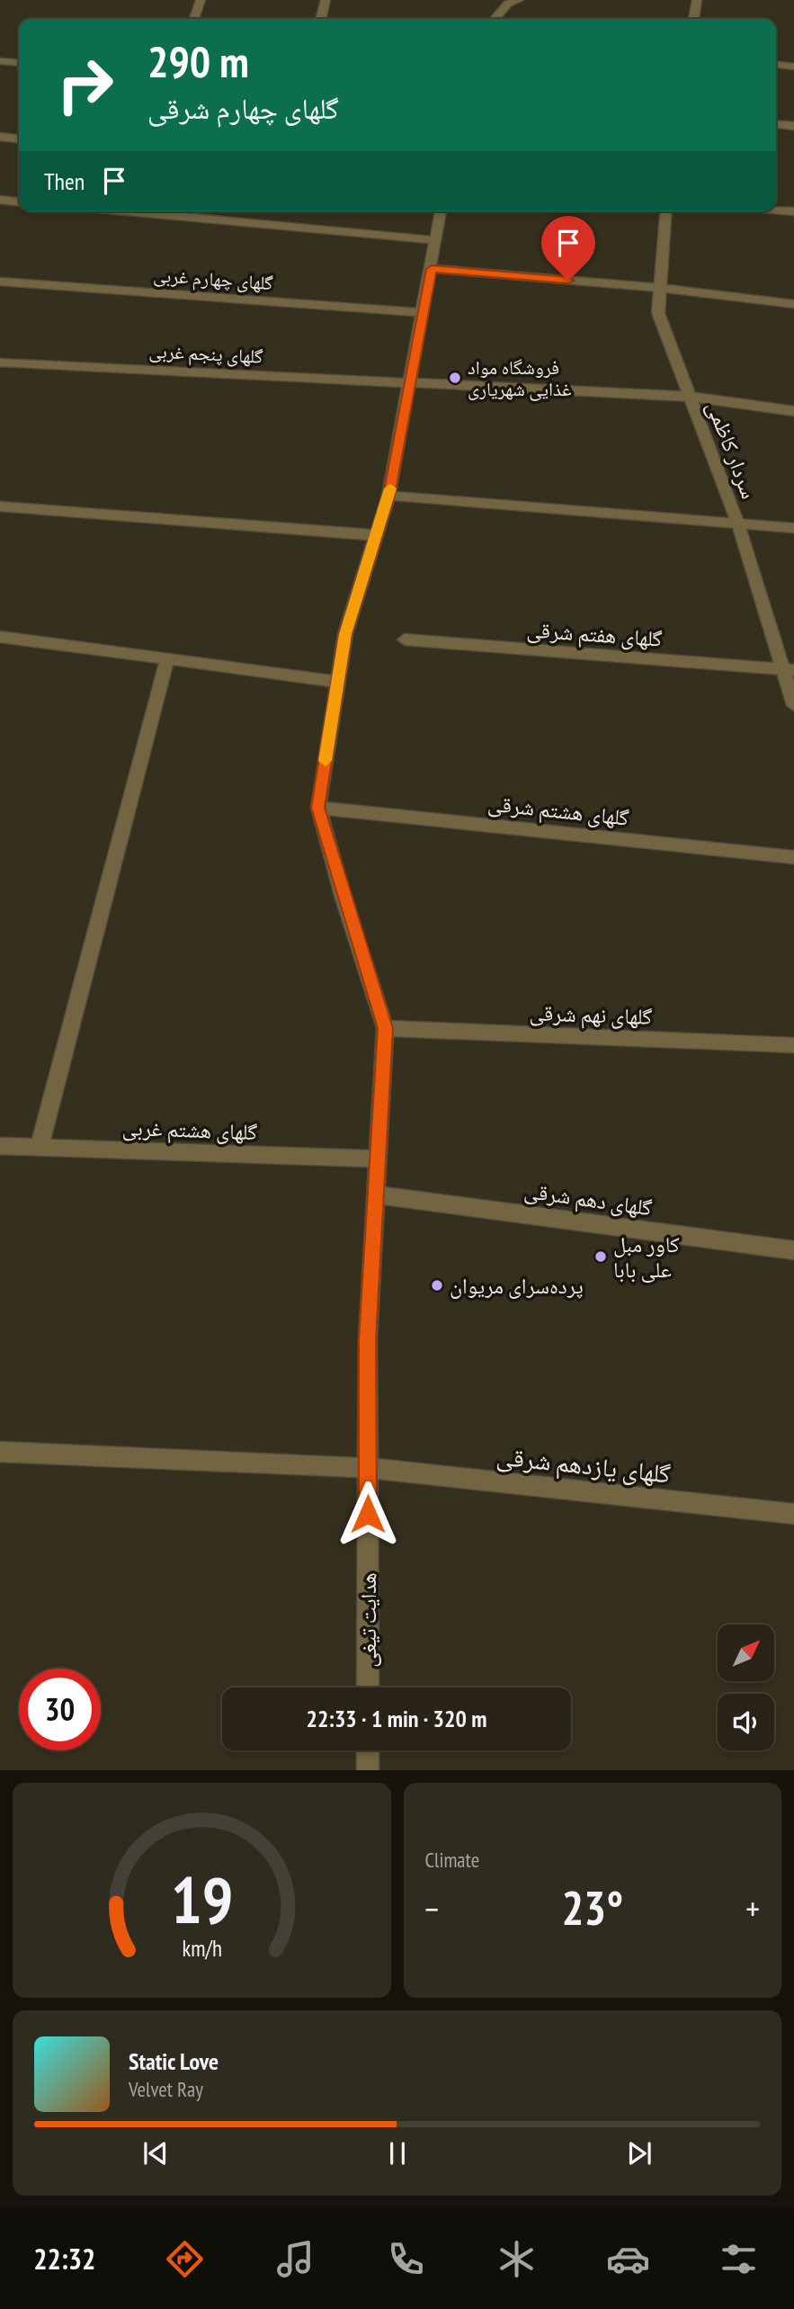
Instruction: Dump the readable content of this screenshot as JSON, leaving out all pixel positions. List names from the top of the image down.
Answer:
{
  "streets": {
    "street": [
      "گلهای چهارم غربی",
      "گلهای پنجم غربی",
      "سردار کاظمی",
      "گلهای هفتم شرقی",
      "گلهای هشتم شرقی",
      "گلهای نهم شرقی",
      "گلهای هشتم غربی",
      "گلهای دهم شرقی",
      "گلهای یازدهم شرقی",
      "هدایت تیغی"
    ]
  },
  "crossings": [
    ["گلهای چهارم غربی", "هدایت تیغی"],
    ["گلهای پنجم غربی", "سردار کاظمی"],
    ["گلهای پنجم غربی", "هدایت تیغی"],
    ["سردار کاظمی", "گلهای هفتم شرقی"],
    ["گلهای هشتم شرقی", "هدایت تیغی"],
    ["گلهای نهم شرقی", "هدایت تیغی"],
    ["گلهای هشتم غربی", "هدایت تیغی"],
    ["گلهای دهم شرقی", "هدایت تیغی"],
    ["گلهای یازدهم شرقی", "هدایت تیغی"]
  ],
  "places": ["فروشگاه مواد غذایی شهریاری", "کاور مبل علی بابا", "پرده‌سرای مریوان"],
  "north": "top right",
  "page": {
    "turn": ["290 m", "گلهای چهارم شرقی"],
    "then": "Then",
    "limit": "30",
    "trip": "22:33 · 1 min · 320 m",
    "tile": "Climate",
    "heat": ["−", "23°", "+"],
    "song": ["Static Love", "Velvet Ray"],
    "tabs": "22:32",
    "gauge": ["19", "km/h"]
  }
}
